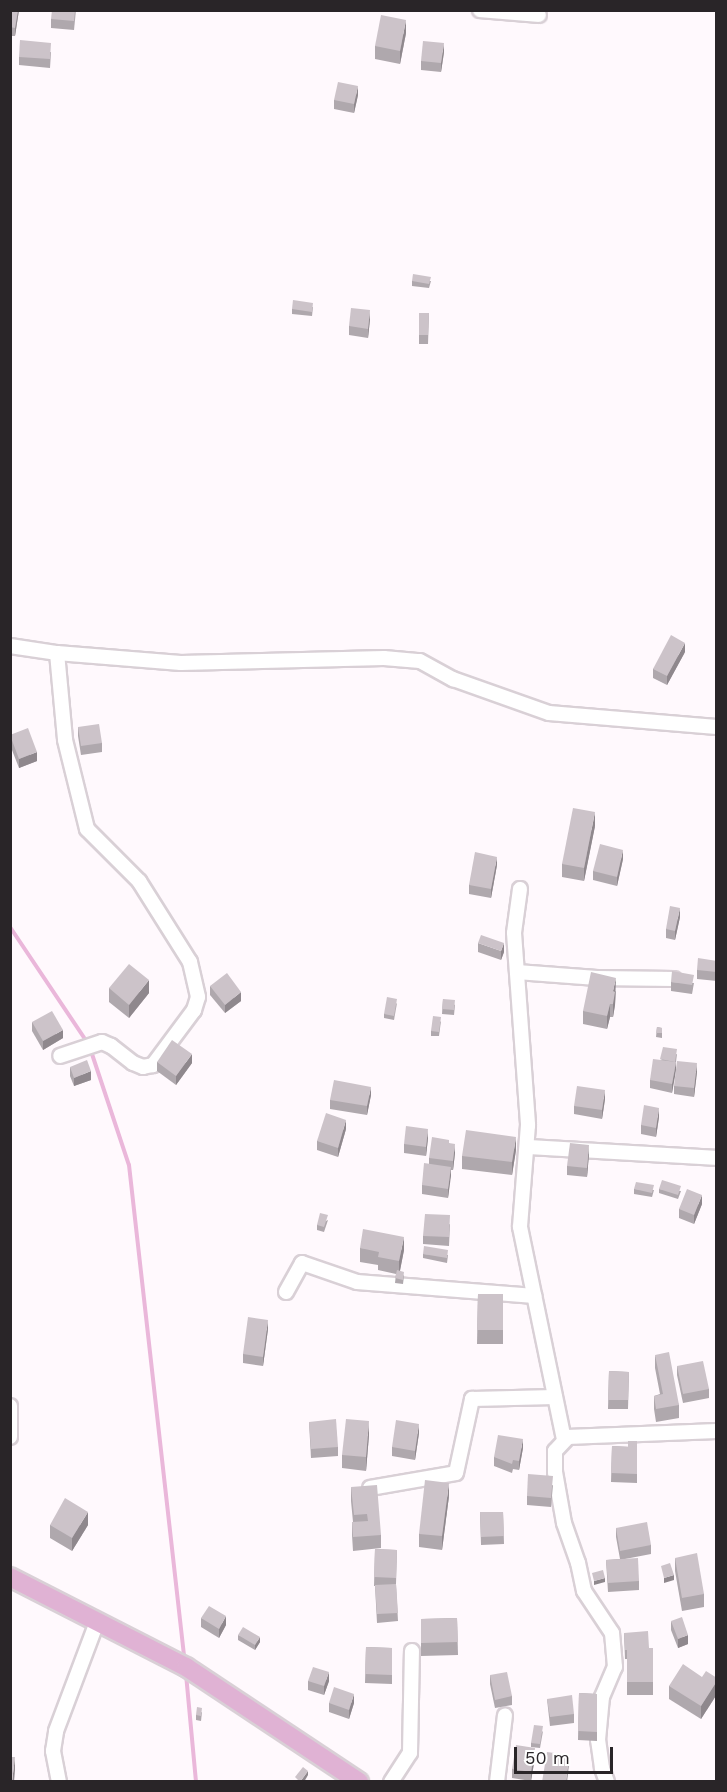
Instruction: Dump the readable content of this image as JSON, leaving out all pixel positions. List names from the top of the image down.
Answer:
{
  "scale_bar": "50 m"
}
